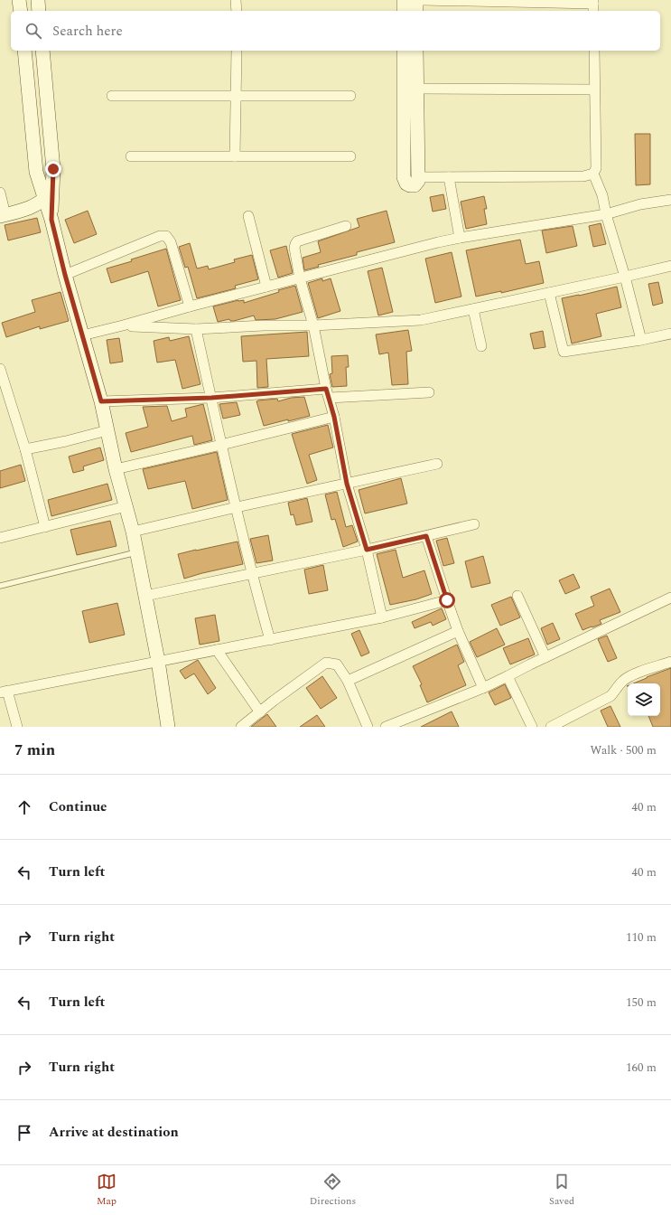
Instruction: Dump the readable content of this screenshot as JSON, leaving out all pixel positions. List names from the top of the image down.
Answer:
{
  "page": {
    "search": "Search here",
    "heading": ["7 min", "Walk · 500 m"],
    "list": [
      ["Continue", "40 m"],
      ["Turn left", "40 m"],
      ["Turn right", "110 m"],
      ["Turn left", "150 m"],
      ["Turn right", "160 m"],
      "Arrive at destination"
    ],
    "nav": ["Map", "Directions", "Saved"]
  }
}
